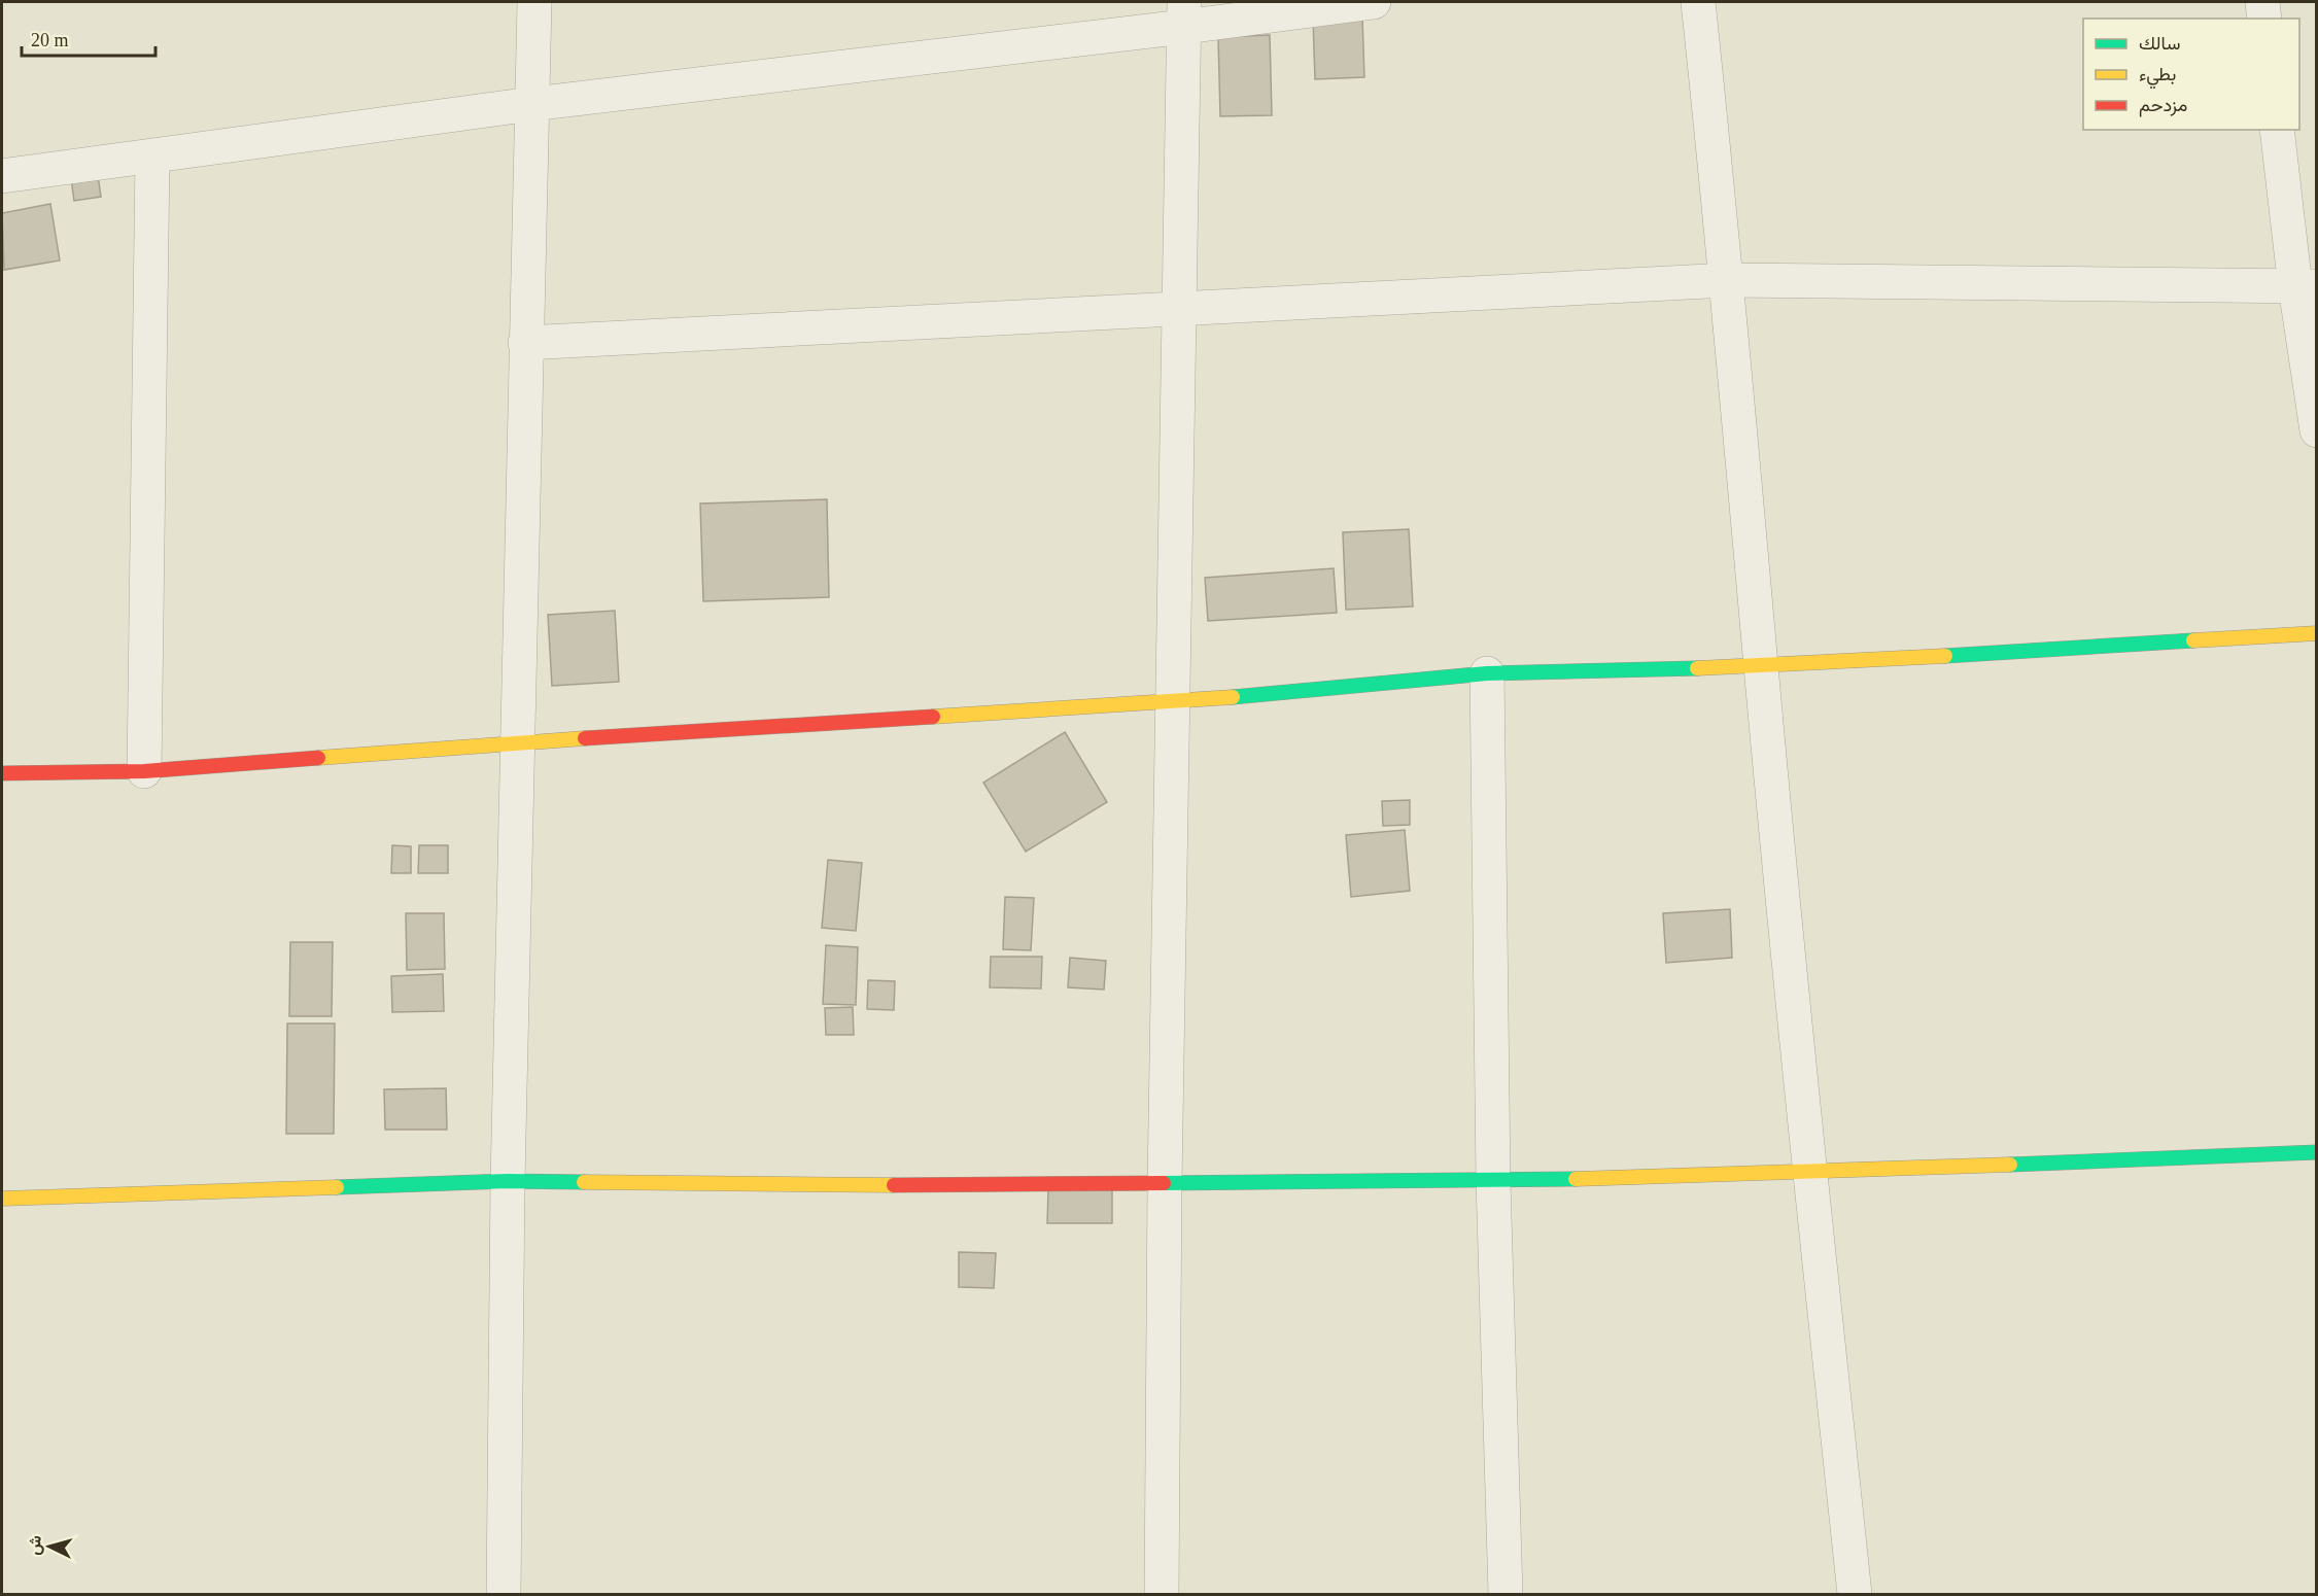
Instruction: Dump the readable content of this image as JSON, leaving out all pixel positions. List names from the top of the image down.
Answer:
{
  "legend": ["سالك", "بطيء", "مزدحم"],
  "scale_bar": "20 m",
  "north": "left"
}
